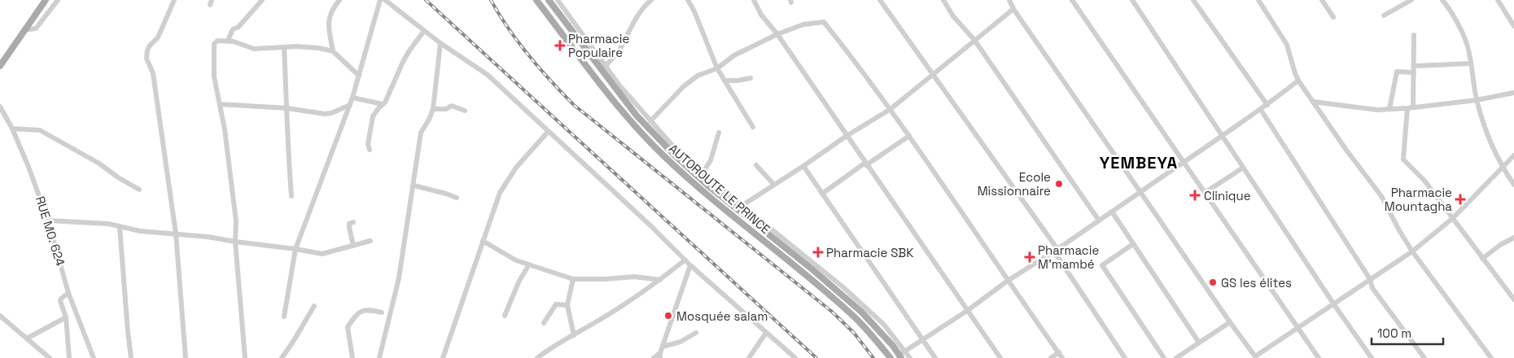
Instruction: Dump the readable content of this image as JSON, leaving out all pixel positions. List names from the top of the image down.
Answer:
{
  "streets": {
    "main road": ["AUTOROUTE LE PRINCE"],
    "street": ["RUE MO. 624"]
  },
  "districts": ["YEMBEYA"],
  "places": {
    "health": [
      "Pharmacie Populaire",
      "Clinique",
      "Pharmacie Mountagha",
      "Pharmacie SBK",
      "Pharmacie M'mambé"
    ],
    "other": ["Ecole Missionnaire", "GS les élites", "Mosquée salam"]
  },
  "scale_bar": "100 m"
}
